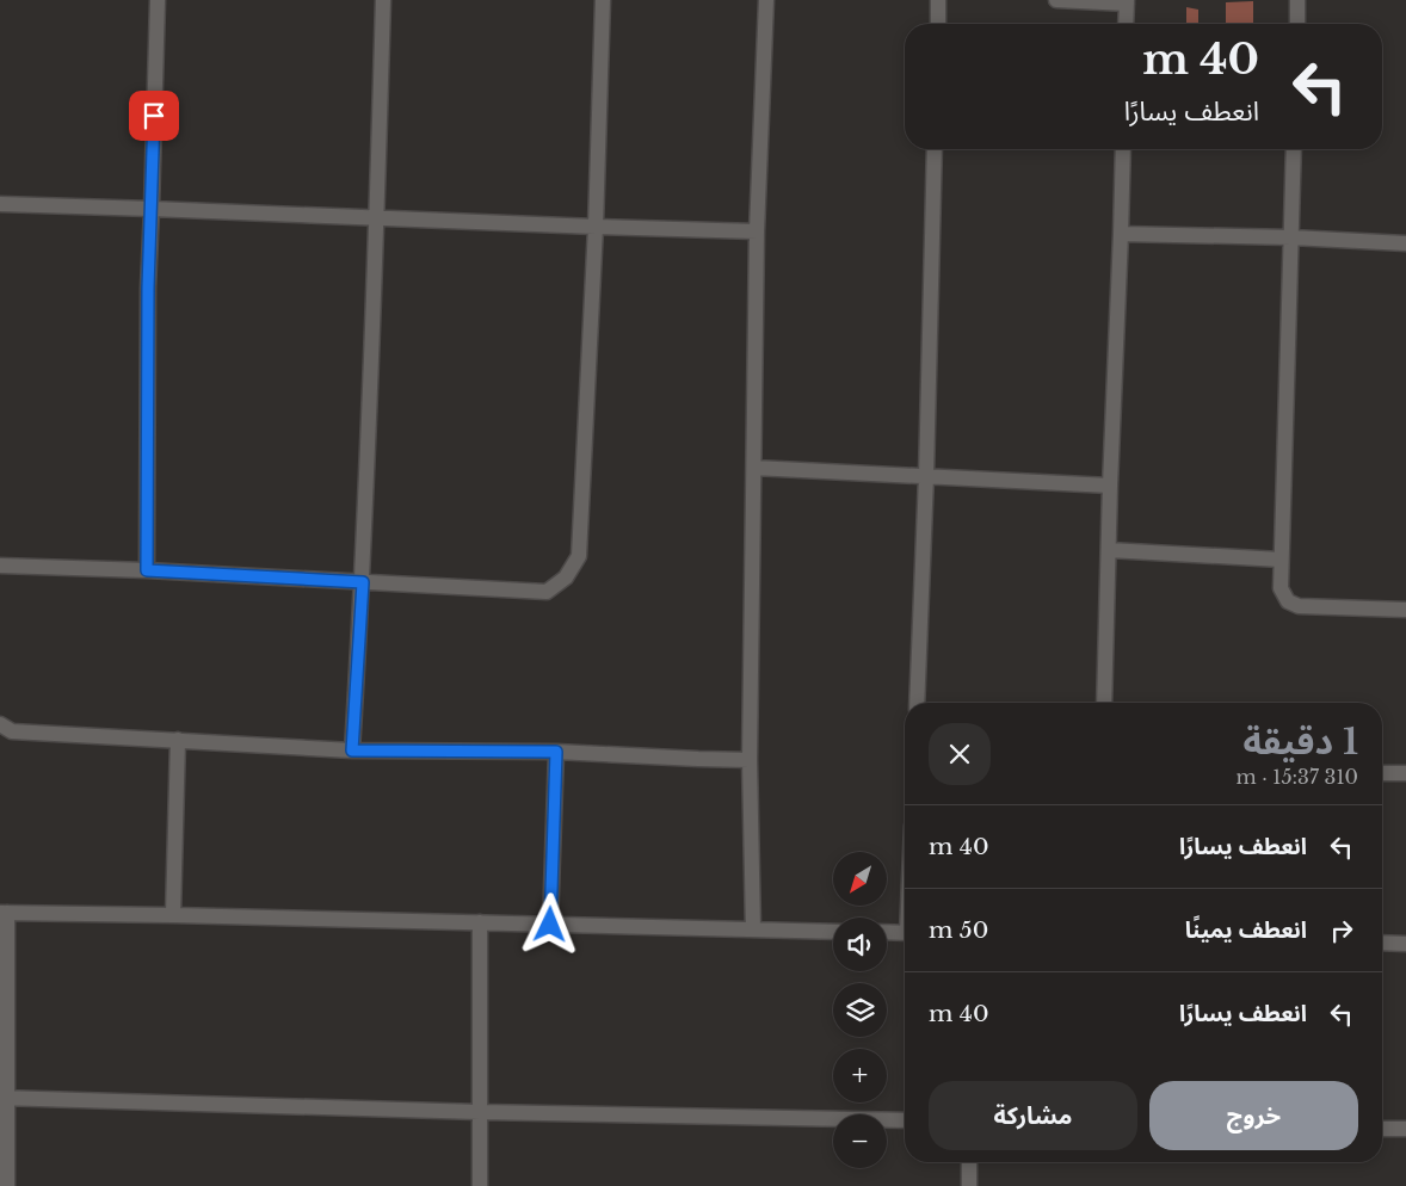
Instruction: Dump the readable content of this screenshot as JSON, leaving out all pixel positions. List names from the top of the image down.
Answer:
{
  "north": "bottom left",
  "page": {
    "turn": ["40 m", "انعطف يسارًا"],
    "heading": ["1 دقيقة", "310 m · 15:37"],
    "list": [
      {
        "name": "انعطف يسارًا",
        "value": "40 m"
      },
      {
        "name": "انعطف يمينًا",
        "value": "50 m"
      },
      {
        "name": "انعطف يسارًا",
        "value": "40 m"
      }
    ],
    "map_buttons": ["+", "−"],
    "buttons": ["خروج", "مشاركة"]
  }
}
